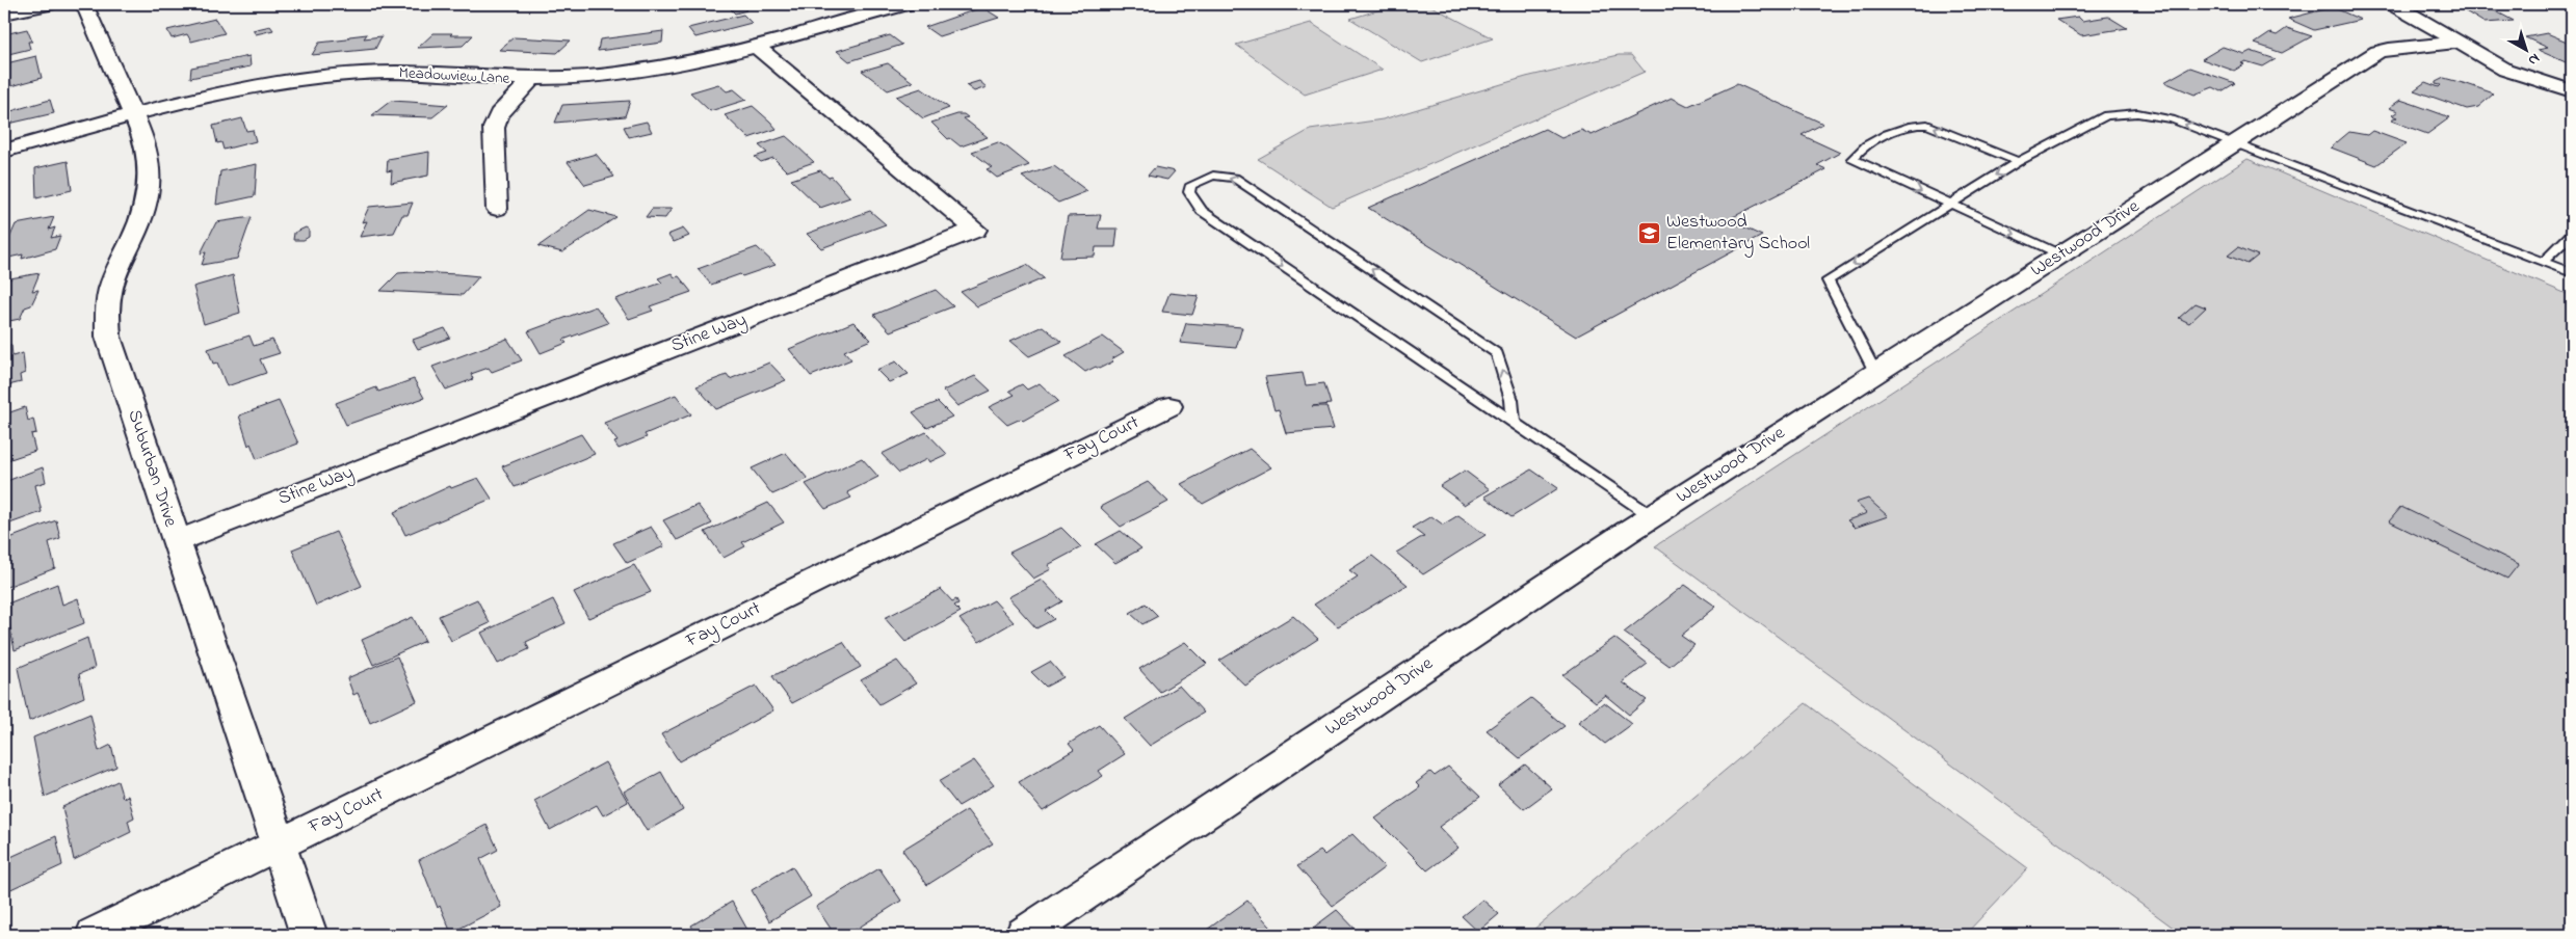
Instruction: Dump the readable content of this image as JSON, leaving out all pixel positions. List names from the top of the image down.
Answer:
{
  "streets": {
    "street": [
      "Meadowview Lane",
      "Westwood Drive",
      "Stine Way",
      "Fay Court",
      "Suburban Drive"
    ]
  },
  "crossings": [
    ["Meadowview Lane", "Stine Way"],
    ["Meadowview Lane", "Suburban Drive"],
    ["Stine Way", "Suburban Drive"],
    ["Fay Court", "Suburban Drive"]
  ],
  "places": {
    "school or university": ["Westwood Elementary School"]
  },
  "north": "bottom right"
}
